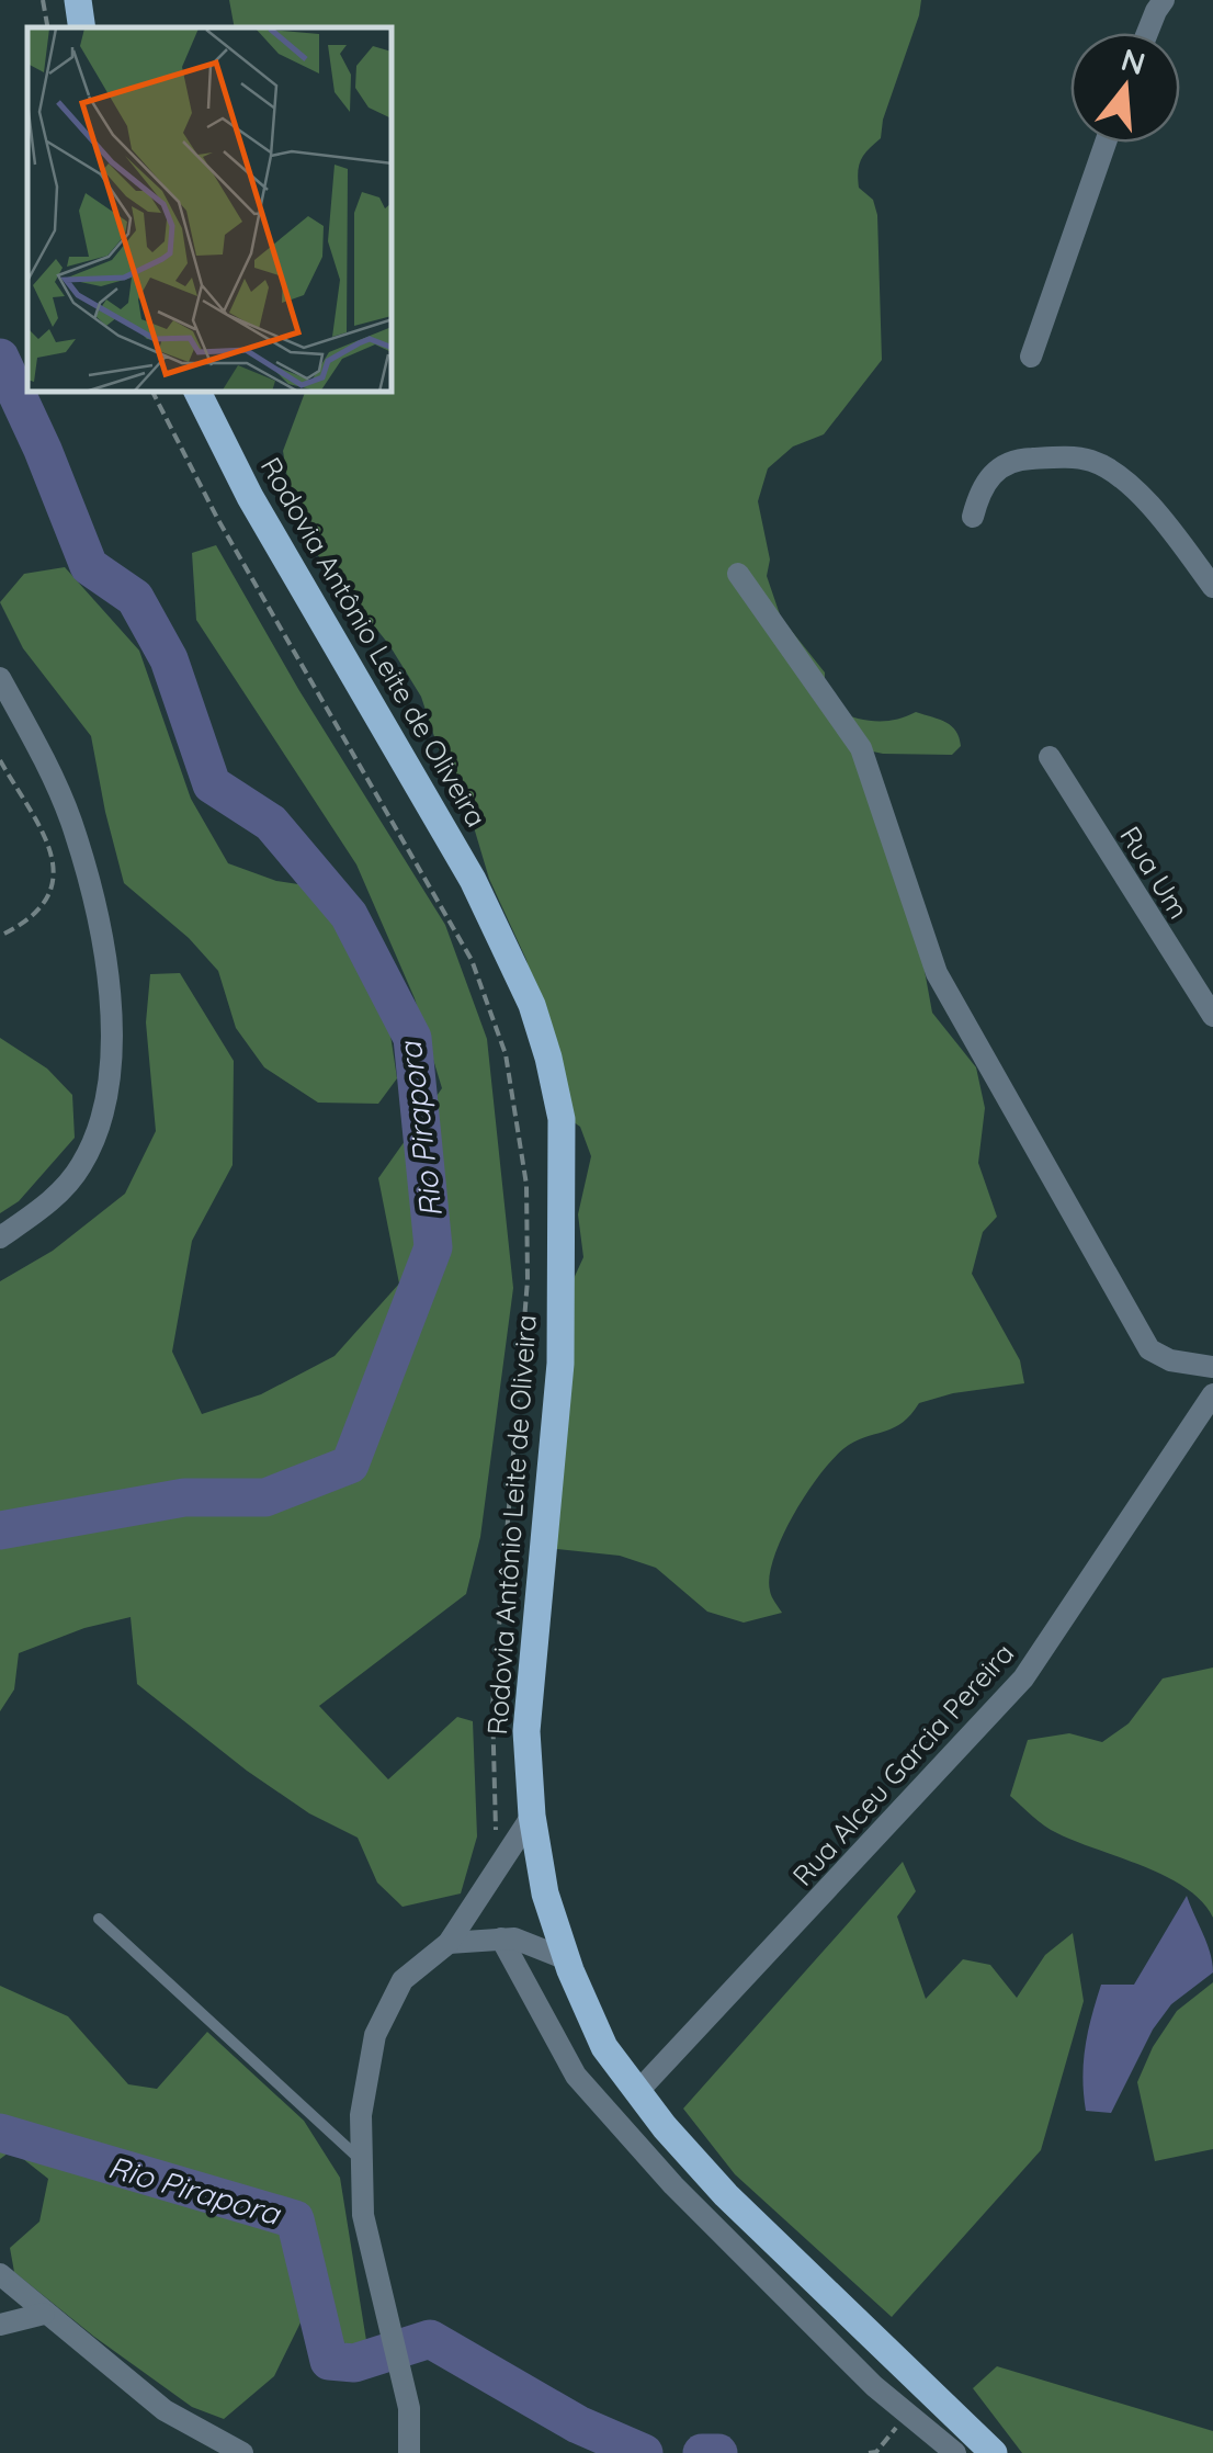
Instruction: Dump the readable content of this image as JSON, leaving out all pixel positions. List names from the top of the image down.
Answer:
{
  "streets": {
    "main road": ["Rodovia Antônio Leite de Oliveira"],
    "street": ["Rua Um", "Rua Alceu Garcia Pereira"]
  },
  "crossings": [
    ["Rodovia Antônio Leite de Oliveira", "Rua Alceu Garcia Pereira"]
  ],
  "water": ["Rio Pirapora"],
  "north": "top"
}
